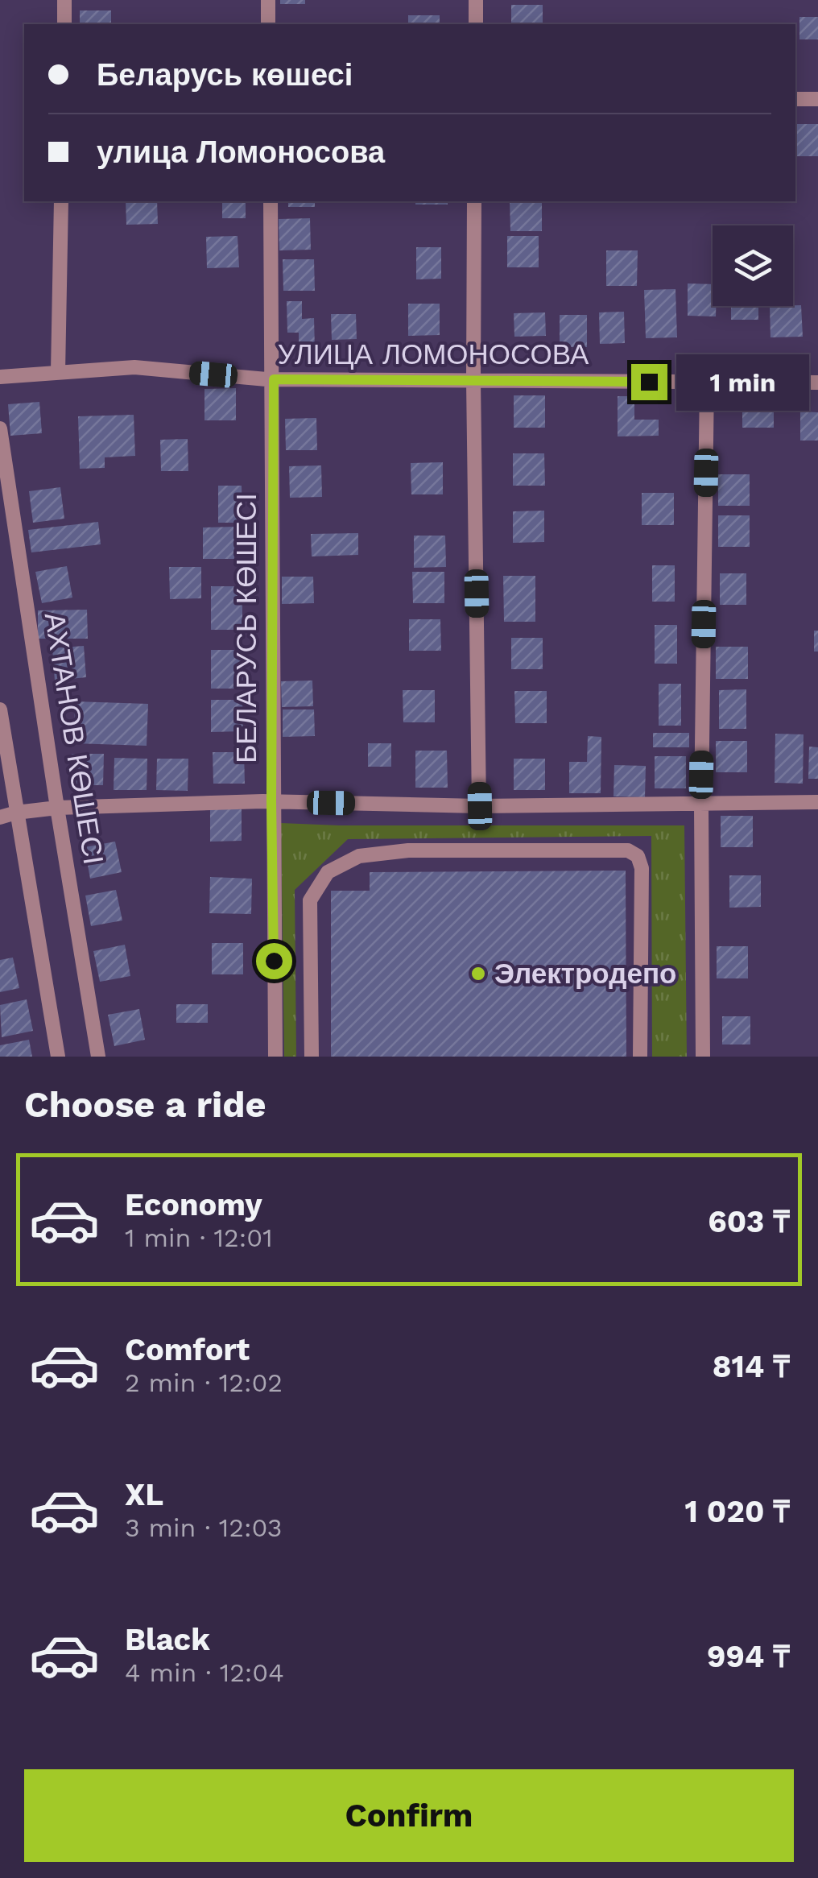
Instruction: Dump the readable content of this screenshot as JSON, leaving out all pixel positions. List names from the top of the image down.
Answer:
{
  "streets": {
    "street": ["УЛИЦА ЛОМОНОСОВА", "БЕЛАРУСЬ КӨШЕСІ", "АХТАНОВ КӨШЕСІ"]
  },
  "crossings": [
    ["УЛИЦА ЛОМОНОСОВА", "БЕЛАРУСЬ КӨШЕСІ"]
  ],
  "places": ["Электродепо"],
  "page": {
    "banner": ["Беларусь көшесі", "улица Ломоносова"],
    "bubble": "1 min",
    "heading": "Choose a ride",
    "list": [
      {
        "name": "Economy",
        "note": "1 min · 12:01",
        "value": "603 ₸"
      },
      {
        "name": "Comfort",
        "note": "2 min · 12:02",
        "value": "814 ₸"
      },
      {
        "name": "XL",
        "note": "3 min · 12:03",
        "value": "1 020 ₸"
      },
      {
        "name": "Black",
        "note": "4 min · 12:04",
        "value": "994 ₸"
      }
    ],
    "buttons": "Confirm"
  }
}
